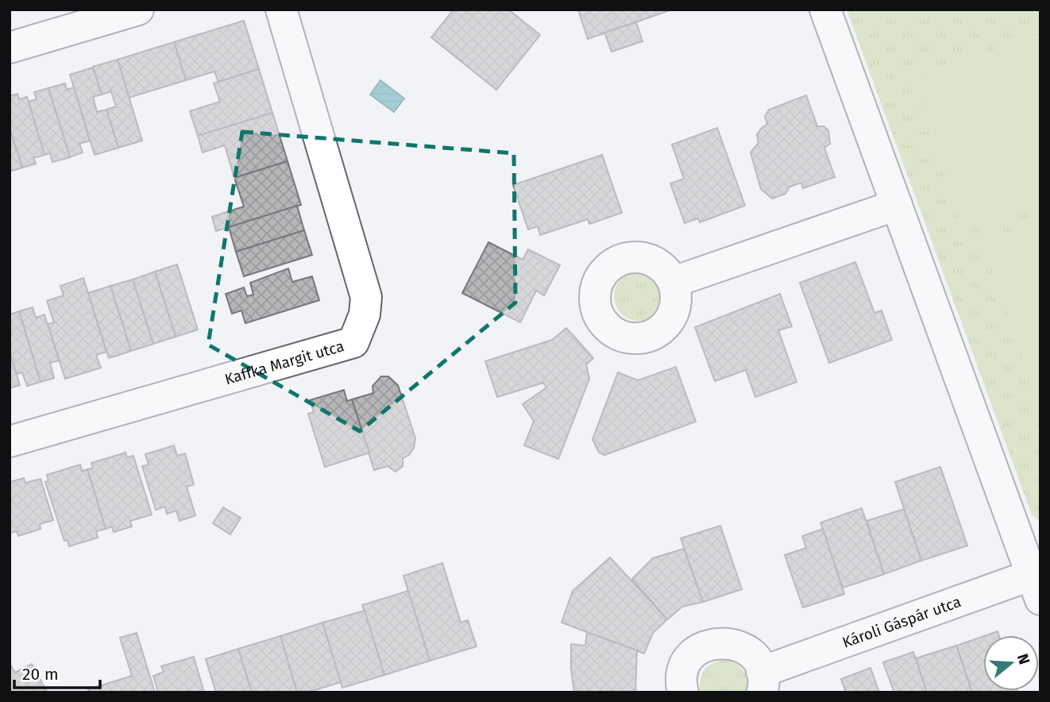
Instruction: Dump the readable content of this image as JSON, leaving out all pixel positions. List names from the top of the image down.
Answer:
{
  "streets": {
    "street": ["Kaffka Margit utca", "Károli Gáspár utca"]
  },
  "scale_bar": "20 m",
  "north": "right"
}
